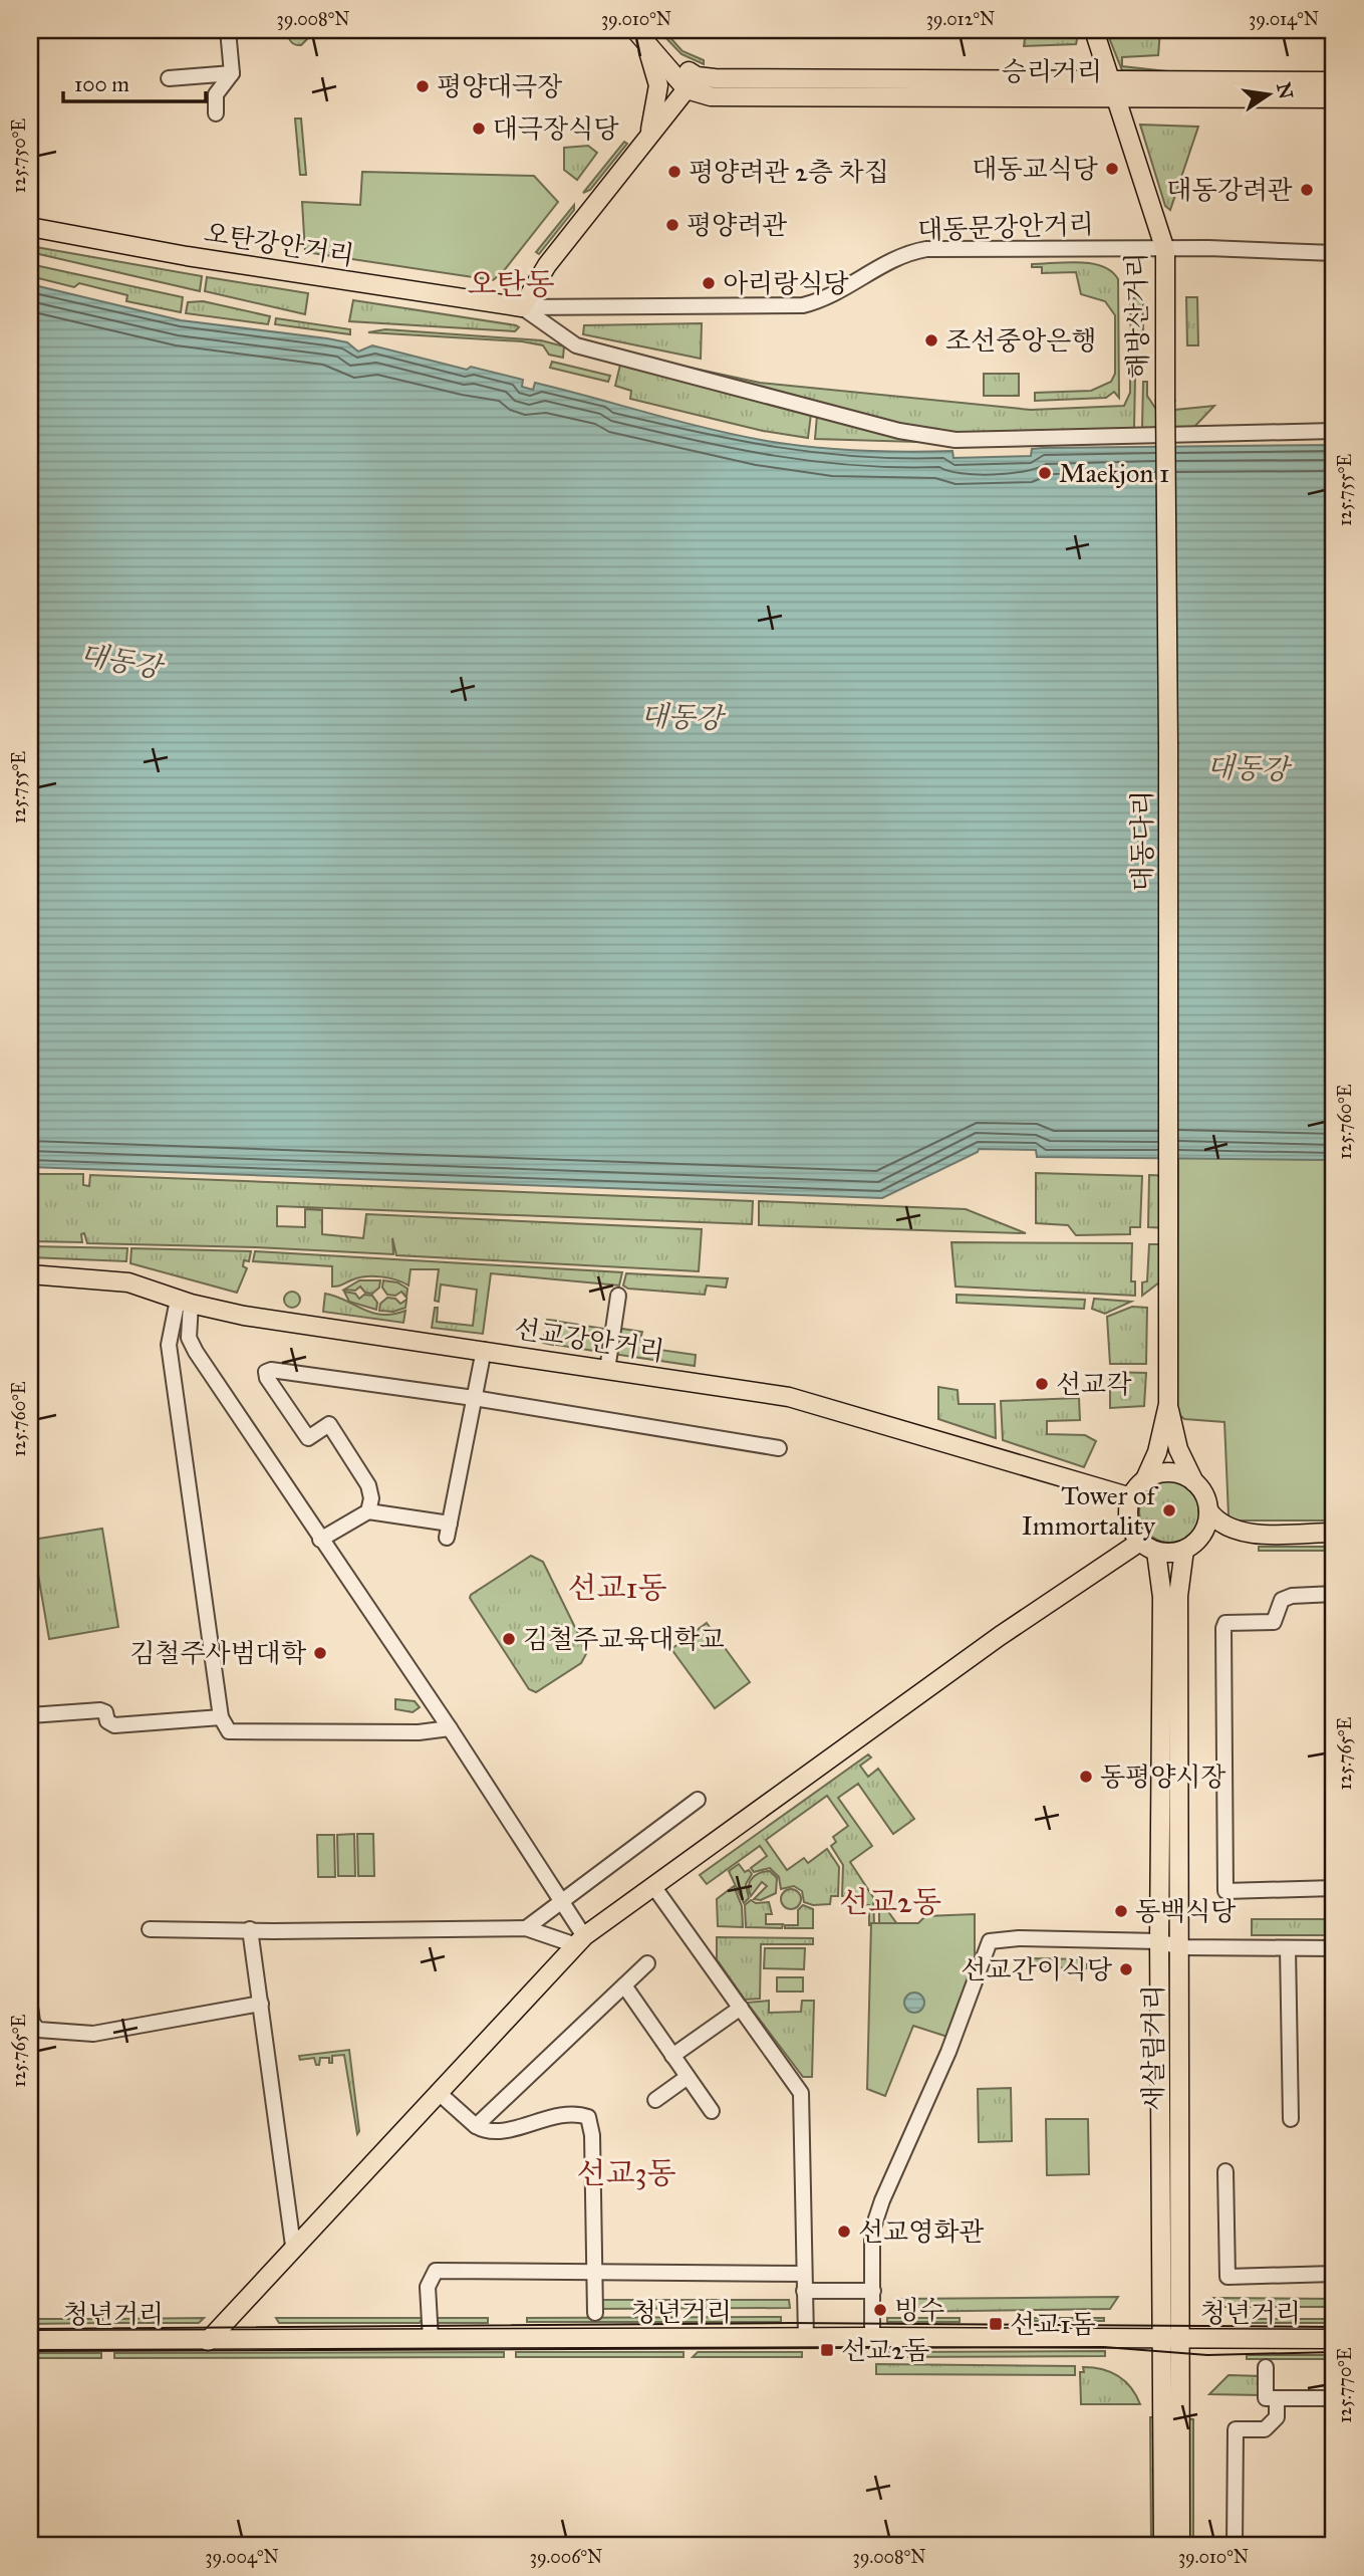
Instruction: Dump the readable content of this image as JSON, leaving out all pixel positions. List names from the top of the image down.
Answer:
{
  "streets": {
    "main road": [
      "승리거리",
      "오탄강안거리",
      "해방산거리",
      "대동다리",
      "선교강안거리",
      "새살림거리",
      "청년거리"
    ],
    "street": ["대동문강안거리"]
  },
  "crossings": [
    ["승리거리", "해방산거리"],
    ["대동문강안거리", "오탄강안거리"],
    ["대동문강안거리", "해방산거리"],
    ["해방산거리", "대동다리"],
    ["선교강안거리", "새살림거리"],
    ["새살림거리", "청년거리"]
  ],
  "districts": [
    "오탄동",
    "선교1동",
    "선교2동",
    "선교3동"
  ],
  "water": ["대동강"],
  "places": {
    "other": [
      "평양대극장",
      "대극장식당",
      "대동교식당",
      "평양려관 2층 차집",
      "대동강려관",
      "평양려관",
      "아리랑식당",
      "조선중앙은행",
      "Maekjon 1",
      "선교각",
      "Tower of Immortality",
      "김철주교육대학교",
      "김철주사범대학",
      "동평양시장",
      "동백식당",
      "선교간이식당",
      "선교영화관",
      "빙수"
    ],
    "transit": ["선교1돔", "선교2돔"]
  },
  "scale_bar": "100 m",
  "north": "right",
  "coordinates": [
    "39.008°N",
    "39.010°N",
    "39.012°N",
    "39.014°N",
    "125.750°E",
    "125.755°E",
    "125.760°E",
    "125.765°E",
    "125.770°E",
    "39.004°N",
    "39.006°N"
  ]
}
